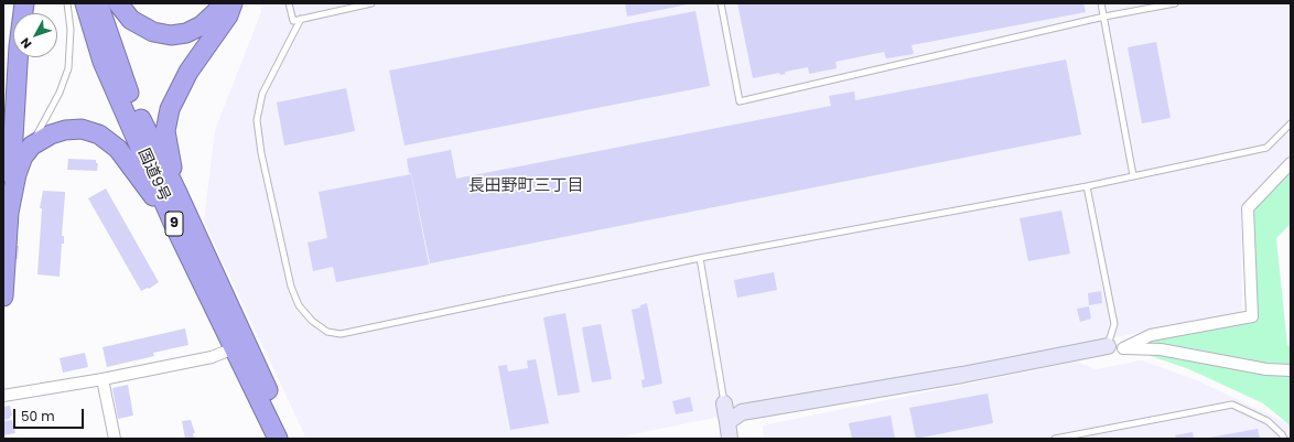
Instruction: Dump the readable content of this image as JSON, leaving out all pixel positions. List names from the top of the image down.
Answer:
{
  "streets": {
    "highway": ["国道9号", "9"]
  },
  "districts": ["長田野町三丁目"],
  "scale_bar": "50 m",
  "north": "bottom left"
}
